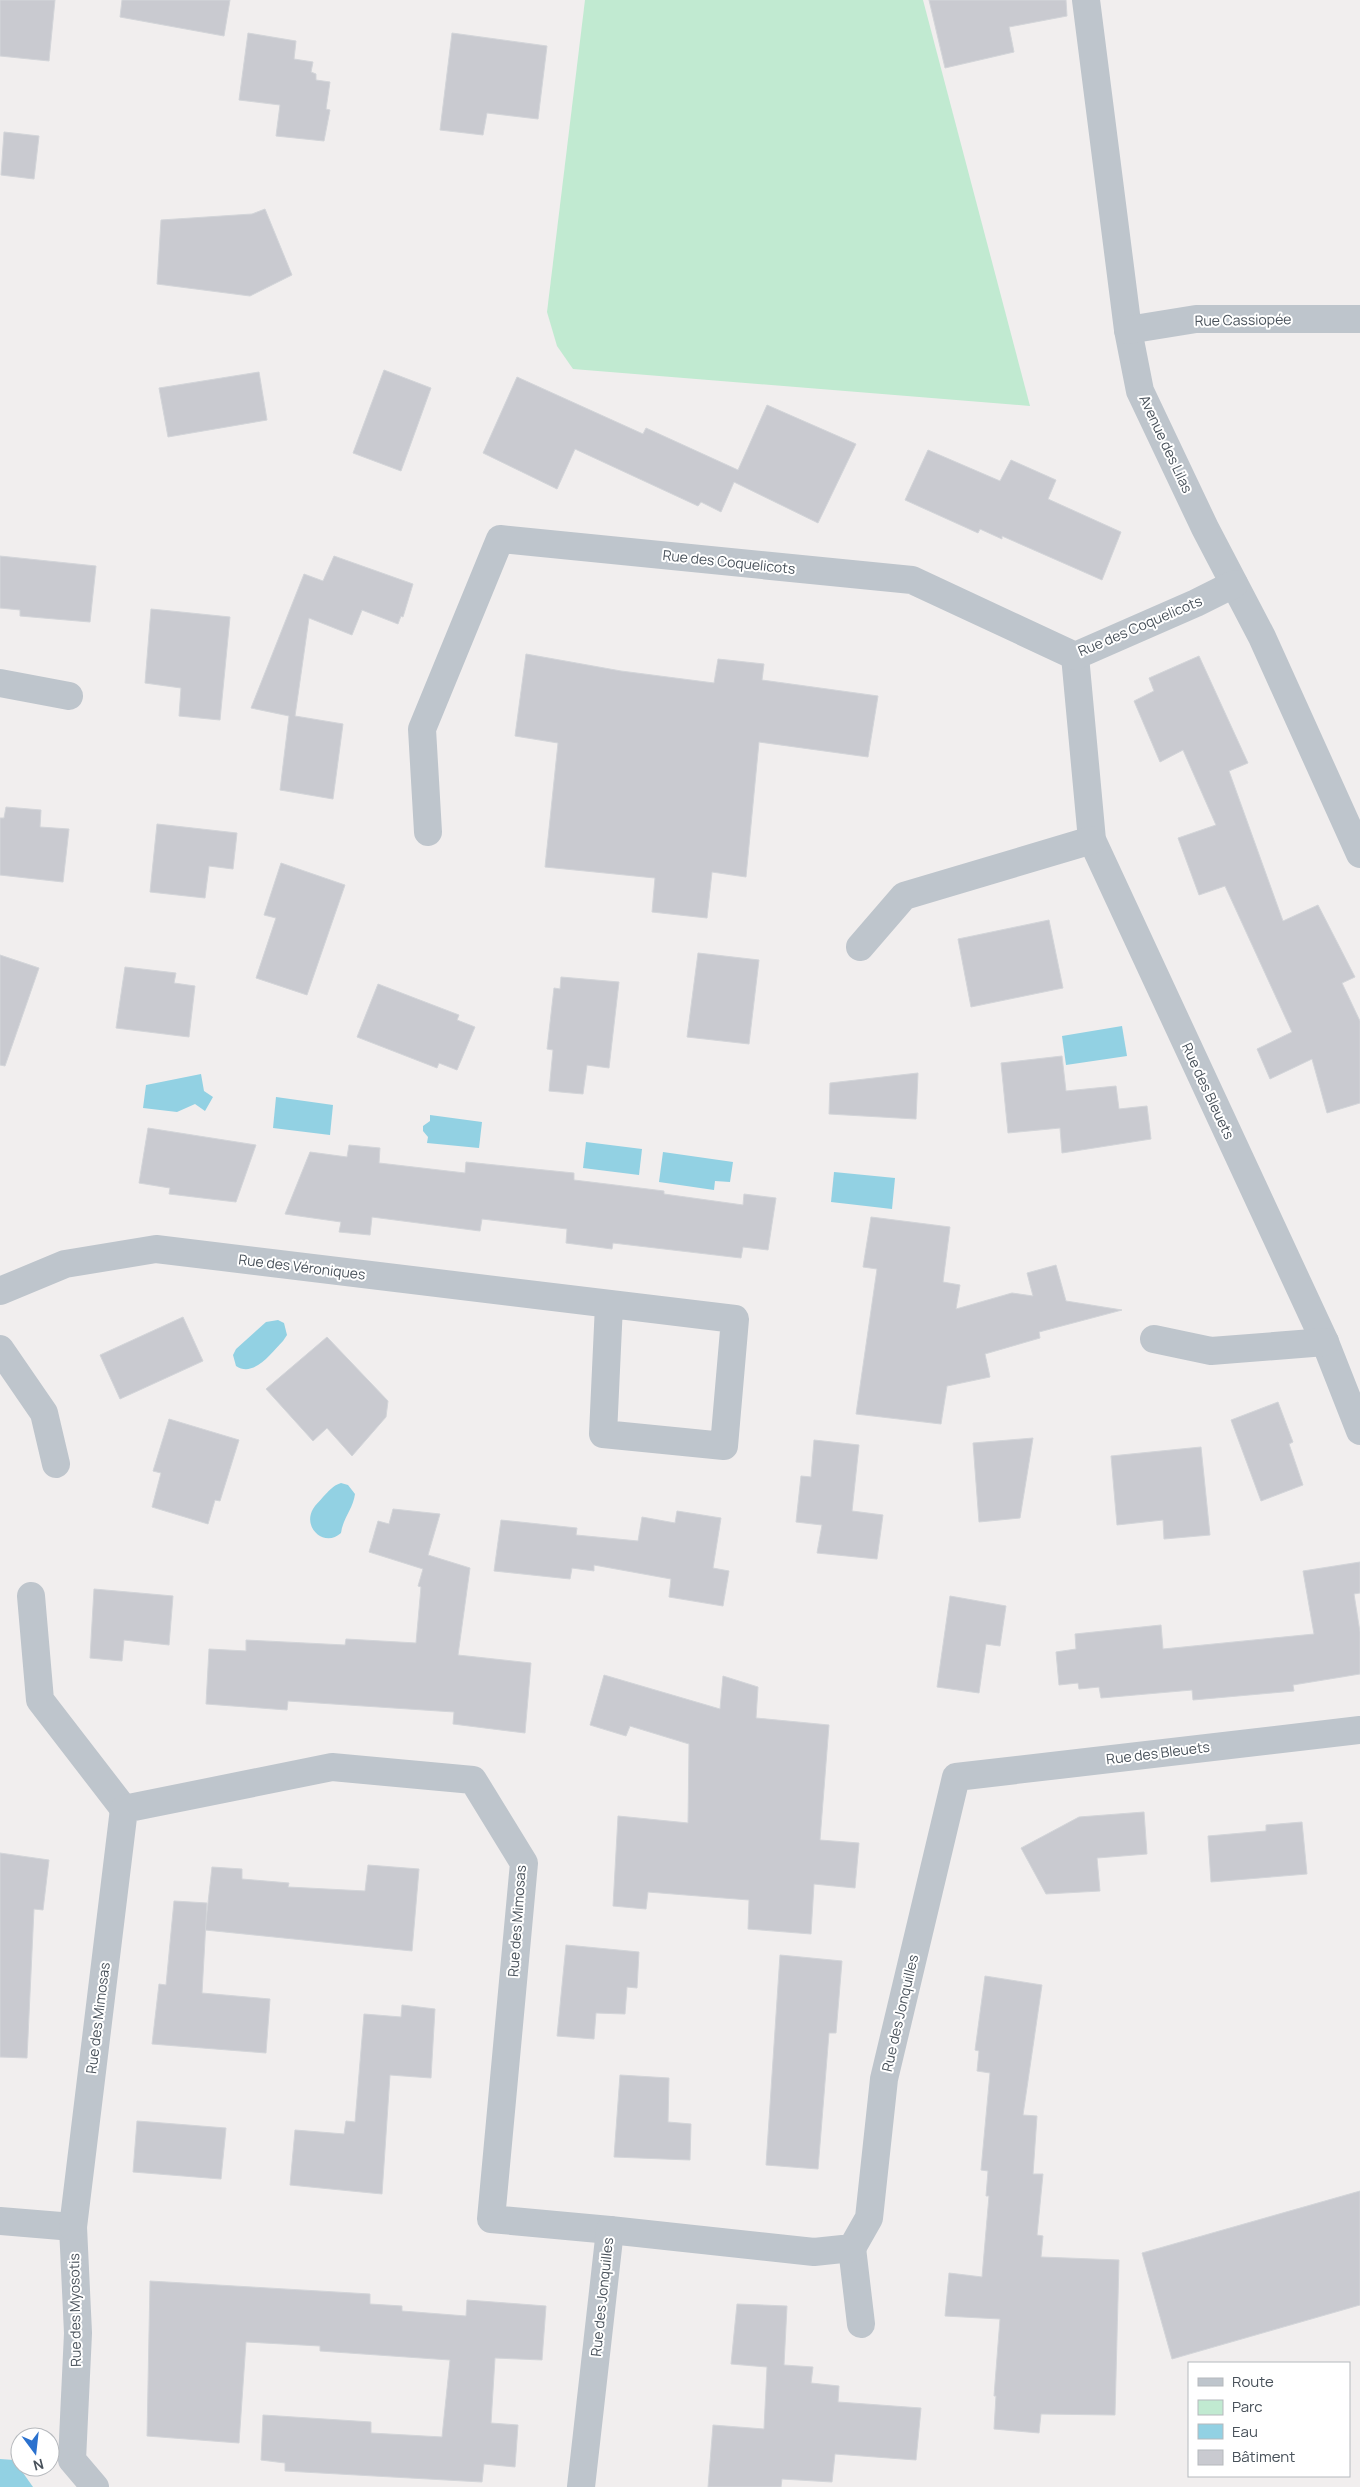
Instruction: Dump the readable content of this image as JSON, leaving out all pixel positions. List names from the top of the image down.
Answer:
{
  "streets": {
    "street": [
      "Rue Cassiopée",
      "Avenue des Lilas",
      "Rue des Coquelicots",
      "Rue des Bleuets",
      "Rue des Véroniques",
      "Rue des Mimosas",
      "Rue des Jonquilles",
      "Rue des Myosotis"
    ]
  },
  "crossings": [
    ["Rue Cassiopée", "Avenue des Lilas"],
    ["Avenue des Lilas", "Rue des Coquelicots"],
    ["Rue des Coquelicots", "Rue des Bleuets"],
    ["Rue des Bleuets", "Rue des Jonquilles"],
    ["Rue des Mimosas", "Rue des Jonquilles"],
    ["Rue des Mimosas", "Rue des Myosotis"]
  ],
  "legend": [
    "Route",
    "Parc",
    "Eau",
    "Bâtiment"
  ],
  "north": "bottom"
}
